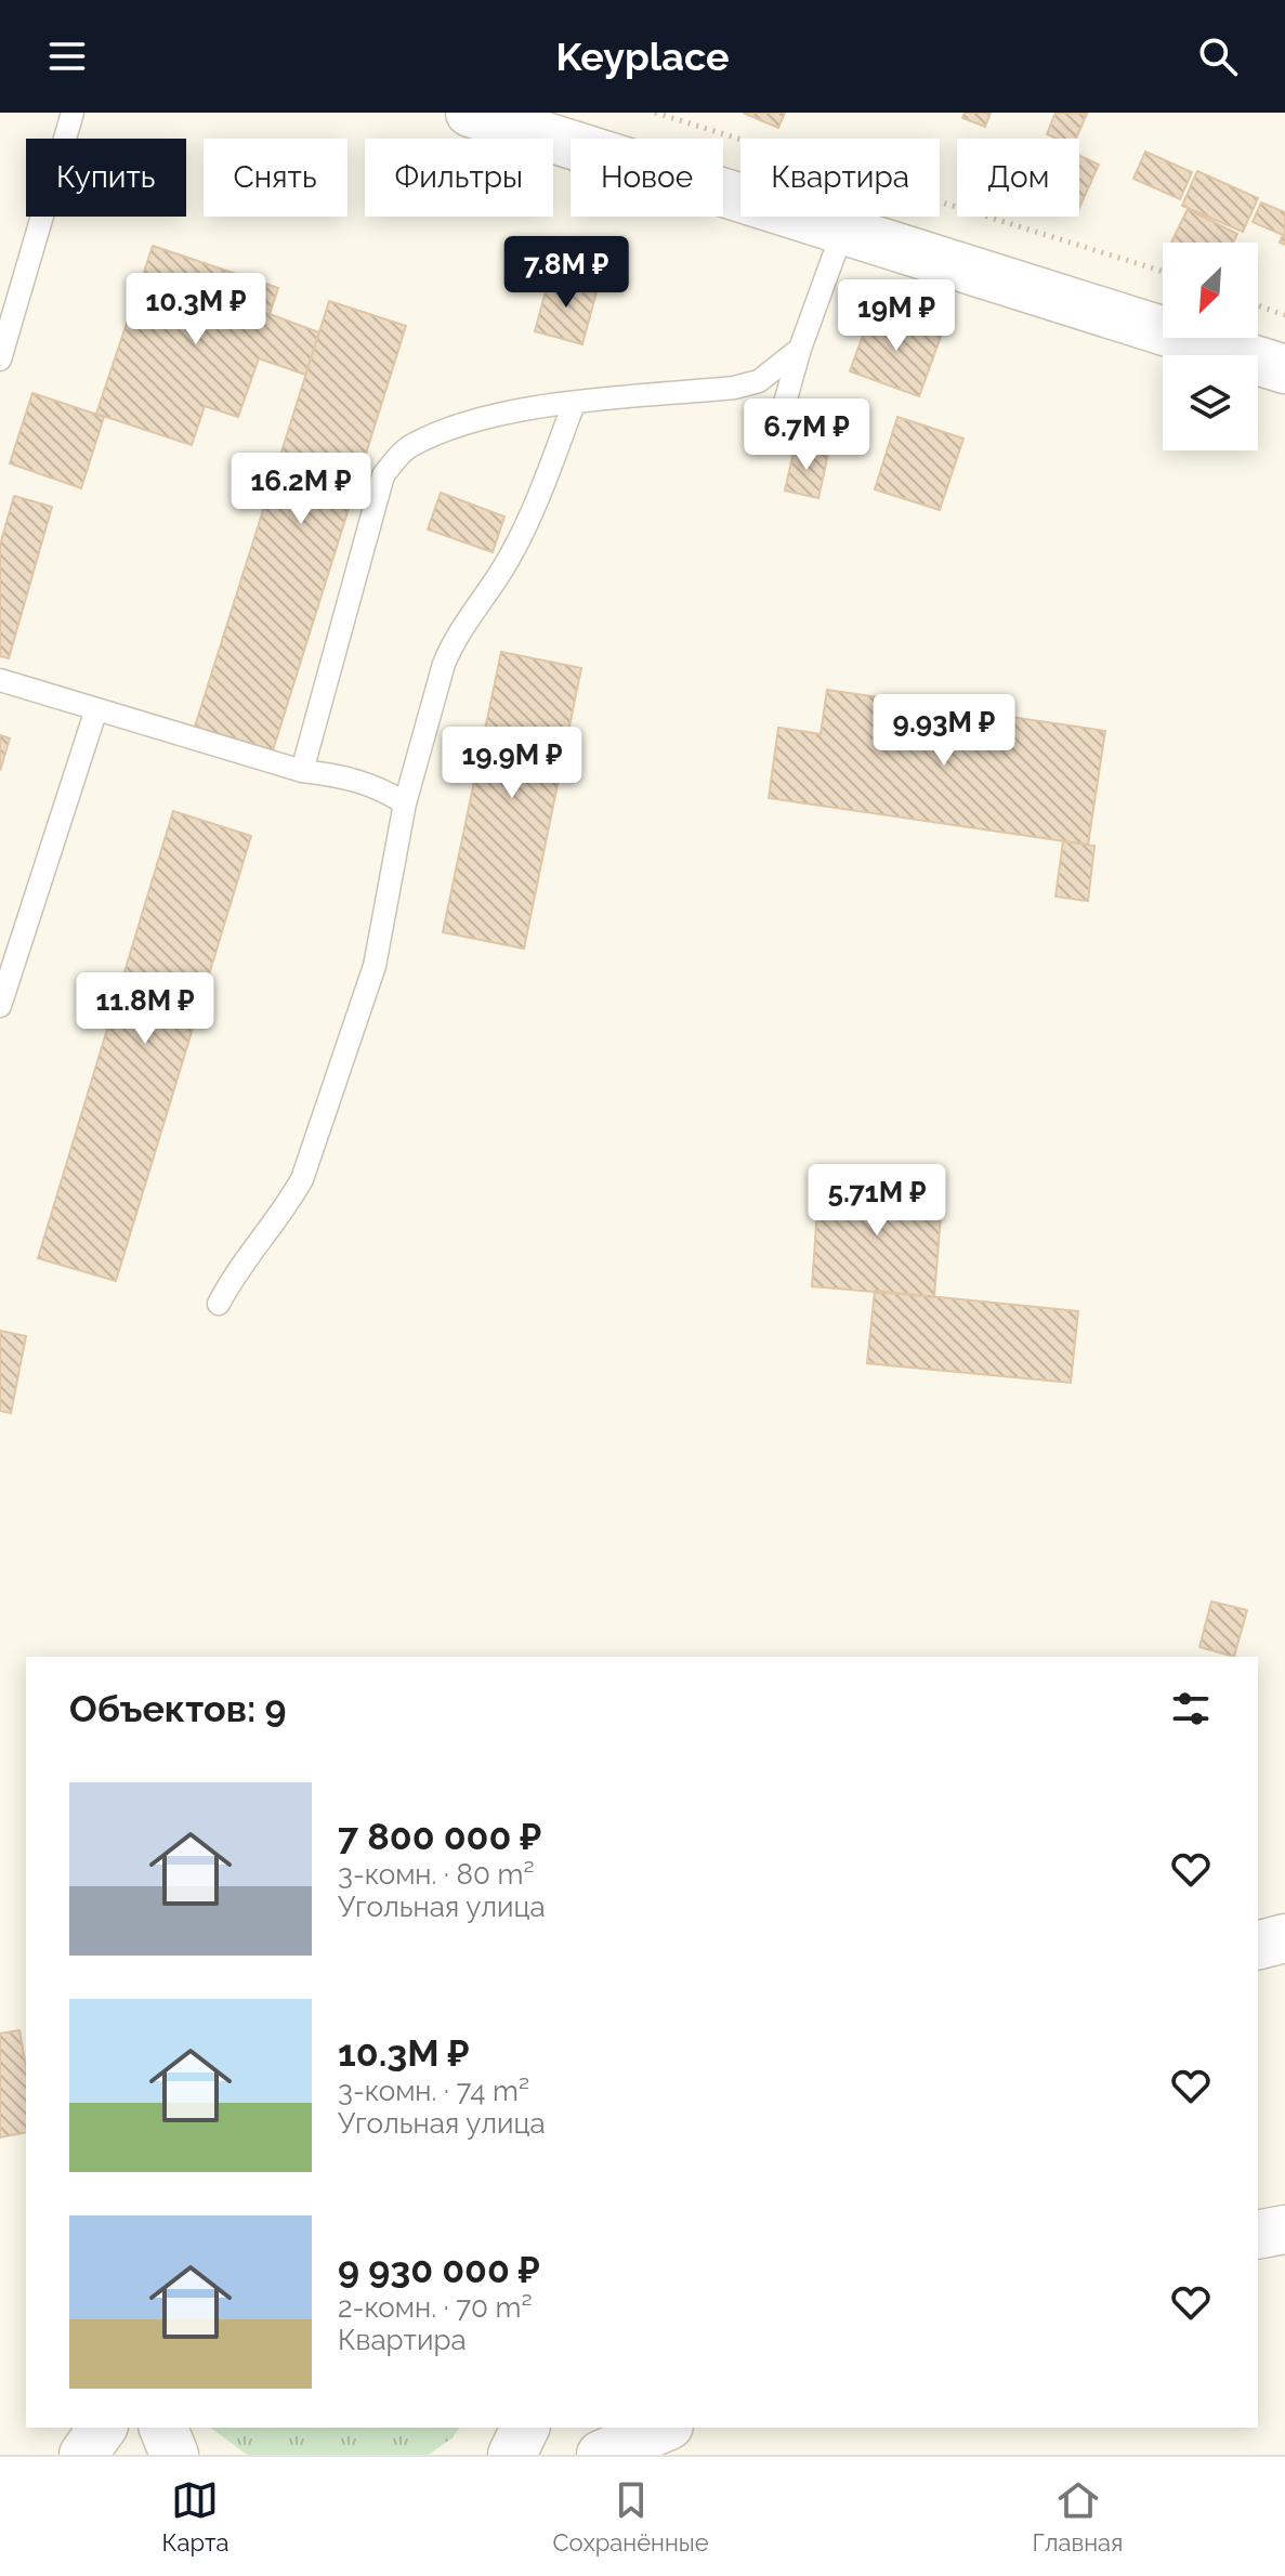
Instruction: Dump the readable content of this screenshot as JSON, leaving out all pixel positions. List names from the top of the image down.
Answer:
{
  "north": "bottom left",
  "page": {
    "header": "Keyplace",
    "chip": [
      "Купить",
      "Снять",
      "Фильтры",
      "Новое",
      "Квартира",
      "Дом"
    ],
    "price": [
      "7.8M ₽",
      "10.3M ₽",
      "19M ₽",
      "6.7M ₽",
      "16.2M ₽",
      "9.93M ₽",
      "19.9M ₽",
      "11.8M ₽",
      "5.71M ₽"
    ],
    "heading": "Объектов: 9",
    "list": [
      {
        "name": "7 800 000 ₽",
        "note": "3-комн. · 80 m² · Угольная улица"
      },
      {
        "name": "10.3M ₽",
        "note": "3-комн. · 74 m² · Угольная улица"
      },
      {
        "name": "9 930 000 ₽",
        "note": "2-комн. · 70 m² · Квартира"
      }
    ],
    "tabs": ["Карта", "Сохранённые", "Главная"]
  }
}
